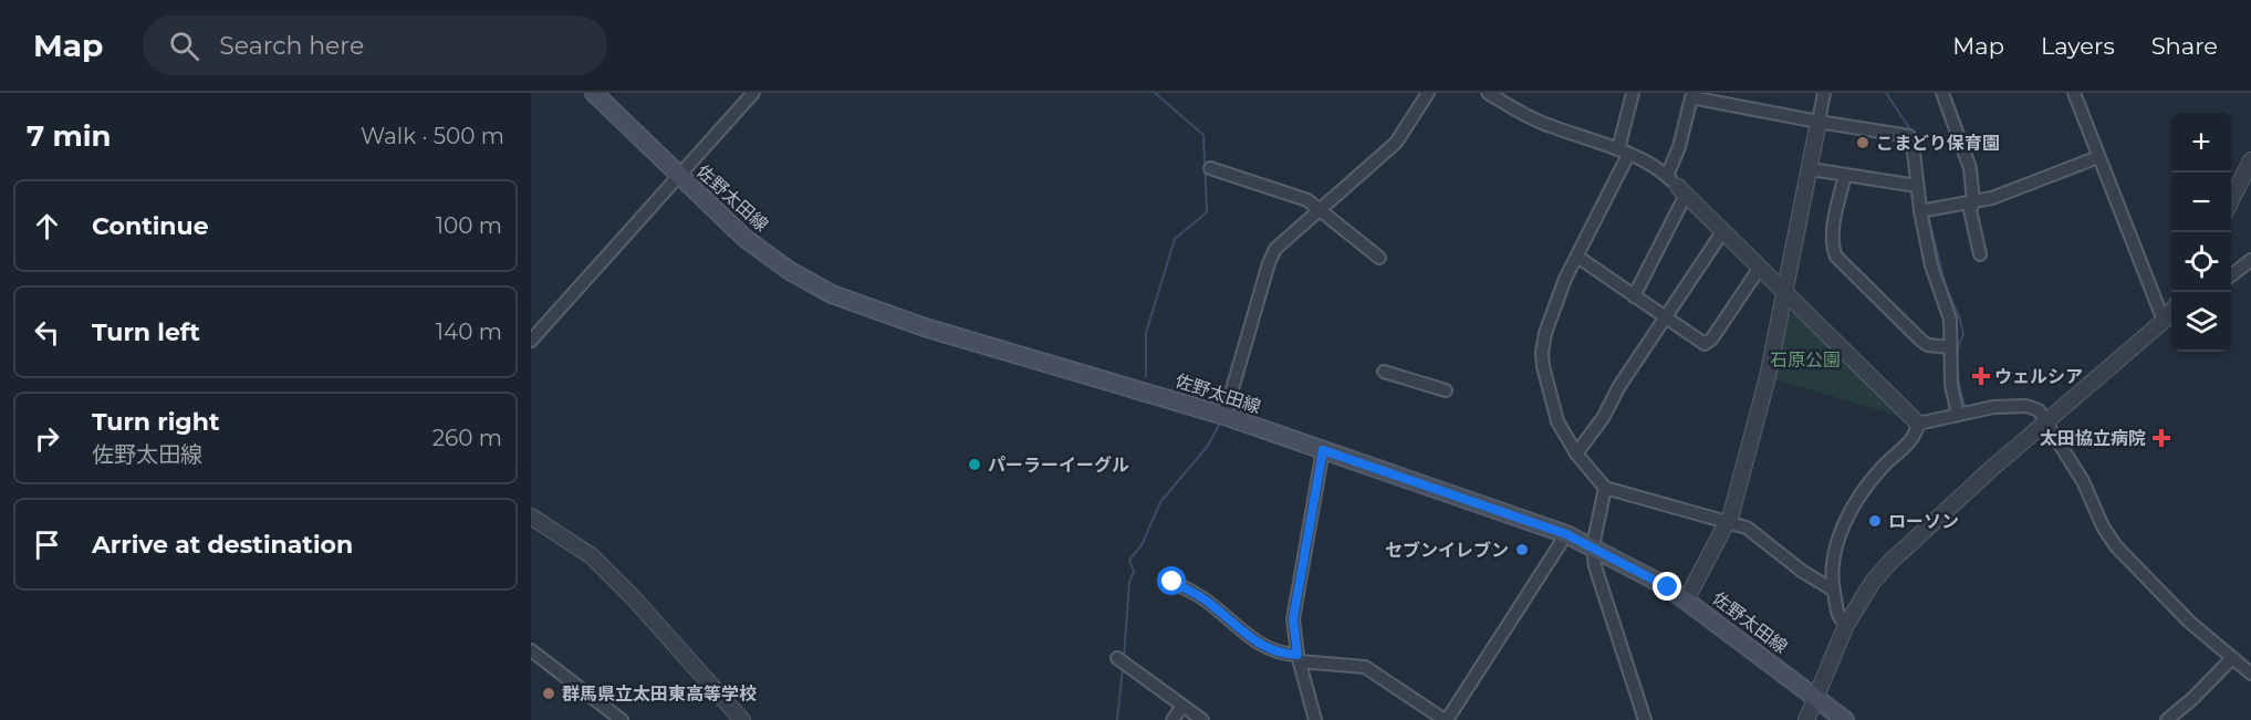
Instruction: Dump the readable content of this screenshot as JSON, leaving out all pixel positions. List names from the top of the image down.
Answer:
{
  "streets": {
    "main road": ["佐野太田線"]
  },
  "parks": ["石原公園"],
  "places": {
    "other": [
      "こまどり保育園",
      "パーラーイーグル",
      "ローソン",
      "セブンイレブン",
      "群馬県立太田東高等学校"
    ],
    "health": ["ウェルシア", "太田協立病院"]
  },
  "page": {
    "header": "Map",
    "search": "Search here",
    "nav": ["Map", "Layers", "Share"],
    "heading": ["7 min", "Walk · 500 m"],
    "map_buttons": ["+", "−"],
    "list": [
      ["Continue", "100 m"],
      ["Turn left", "140 m"],
      ["Turn right", "佐野太田線", "260 m"],
      "Arrive at destination"
    ]
  }
}
